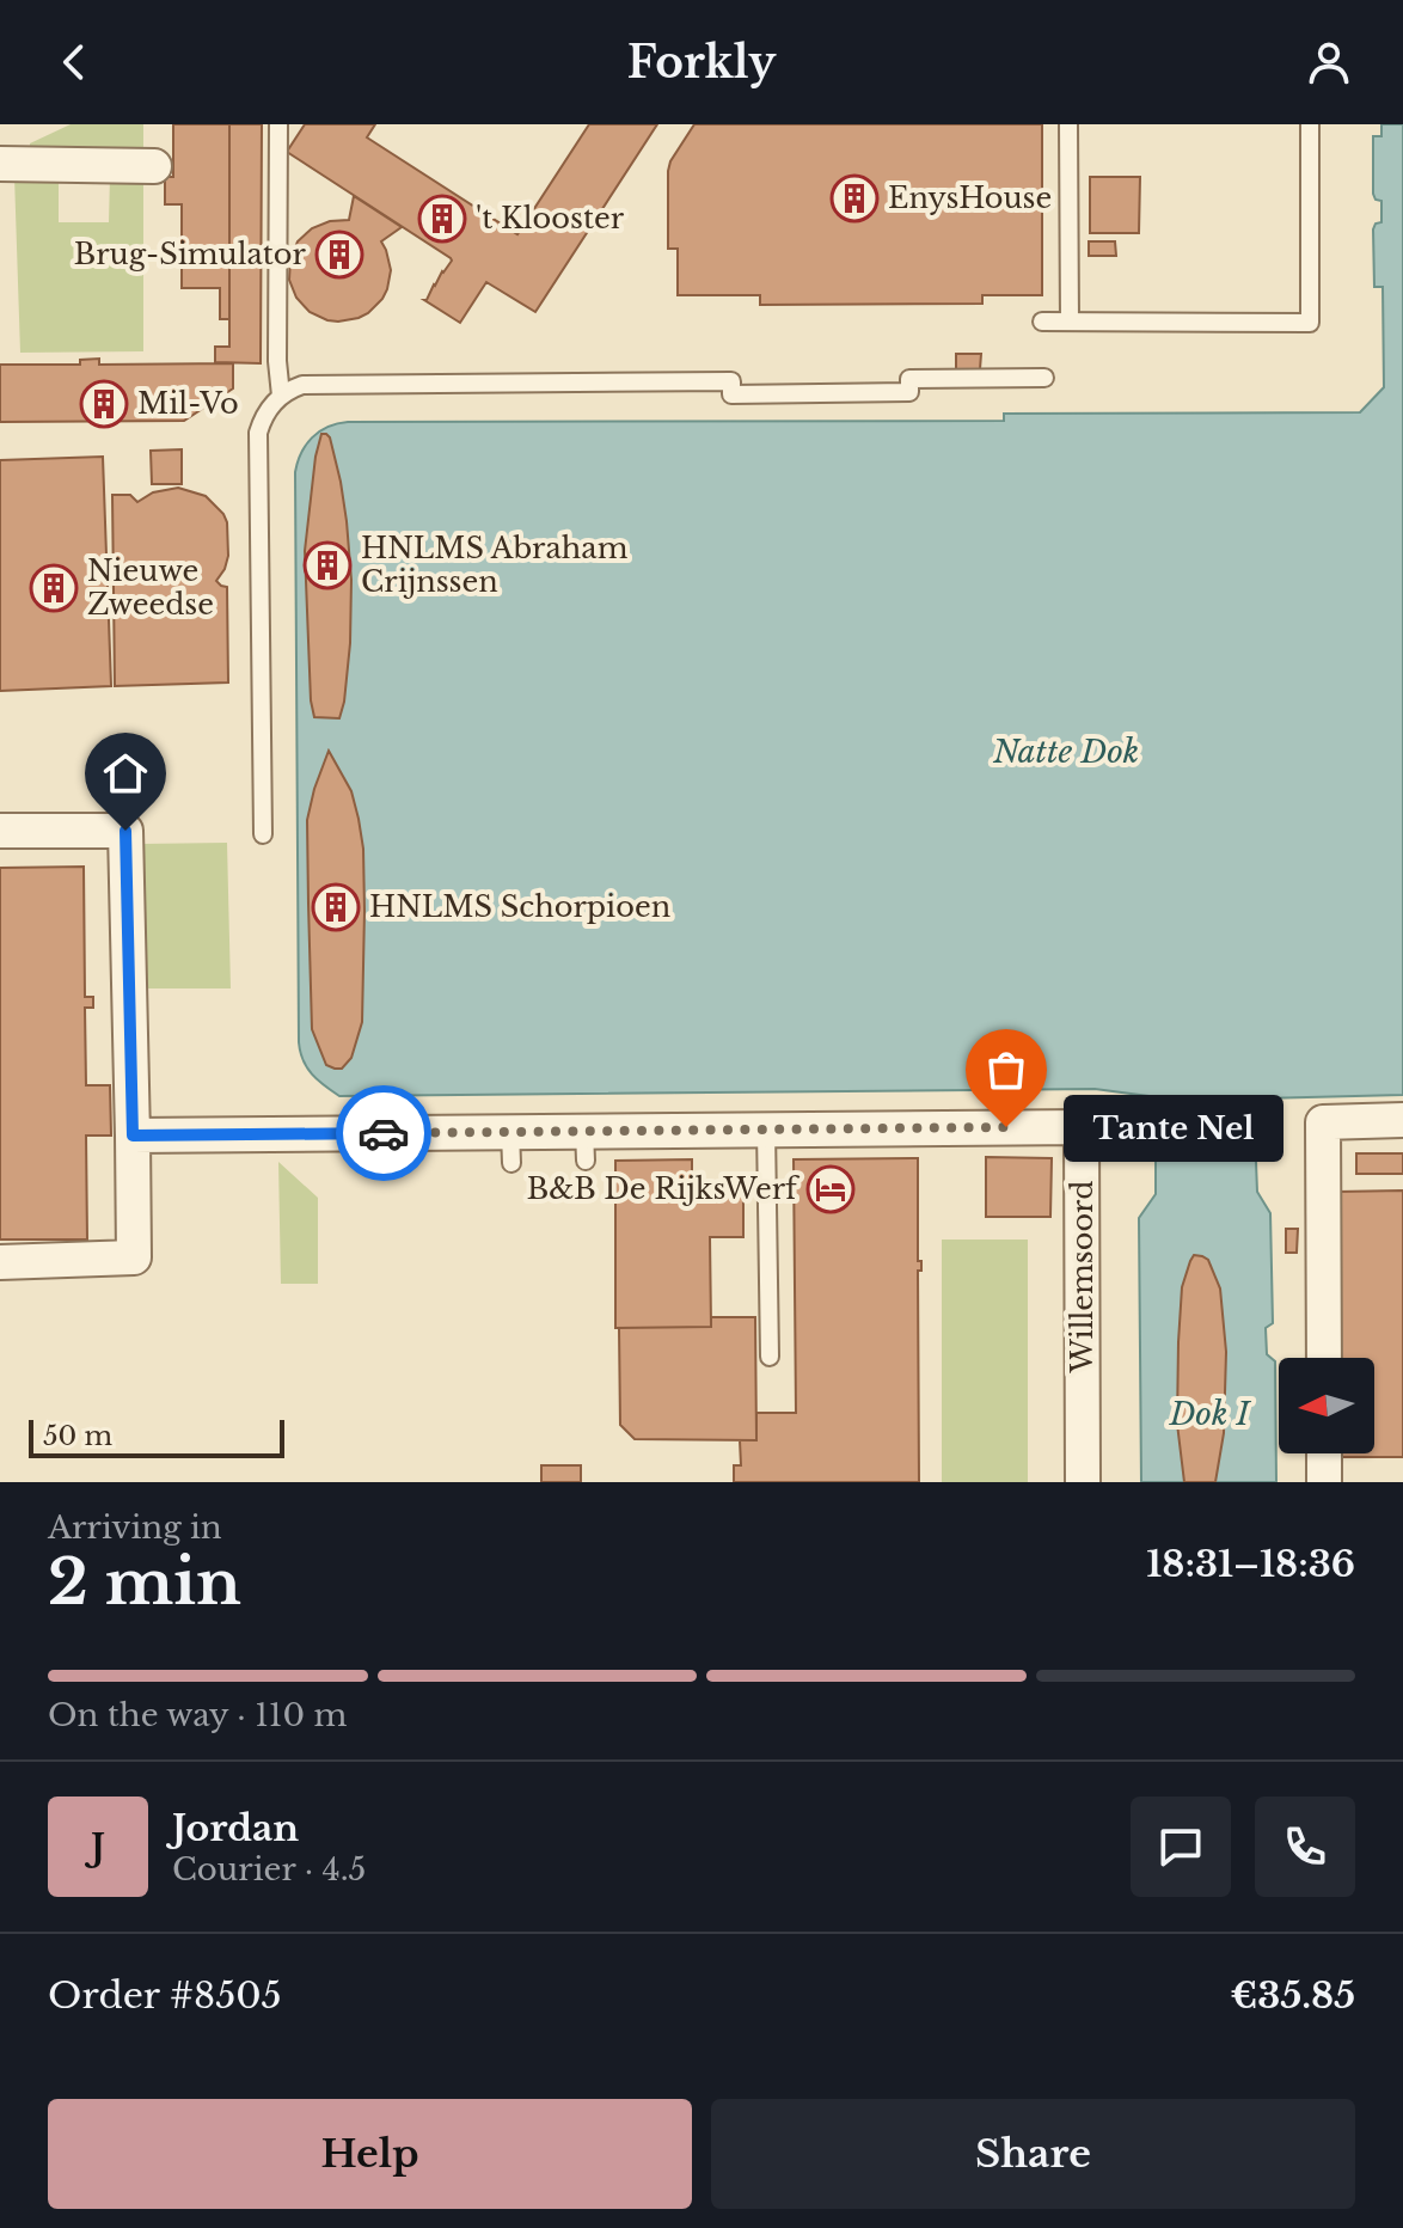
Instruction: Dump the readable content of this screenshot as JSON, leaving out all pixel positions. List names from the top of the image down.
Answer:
{
  "streets": {
    "street": ["Willemsoord"]
  },
  "water": ["Natte Dok", "Dok I"],
  "places": {
    "building": [
      "EnysHouse",
      "'t Klooster",
      "Brug-Simulator",
      "Mil-Vo",
      "HNLMS Abraham Crijnssen",
      "Nieuwe Zweedse",
      "HNLMS Schorpioen"
    ],
    "other": ["Tante Nel"],
    "hotel": ["B&B De RijksWerf"]
  },
  "scale_bar": "50 m",
  "north": "left",
  "page": {
    "header": "Forkly",
    "bubble": "Tante Nel",
    "scale": "50 m",
    "heading": ["2 min", "Arriving in", "18:31–18:36"],
    "panel": [
      "Jordan",
      "Courier · 4.5",
      "Order #8505",
      "€35.85"
    ],
    "bar": "On the way · 110 m",
    "round": "J",
    "buttons": ["Help", "Share"]
  }
}
